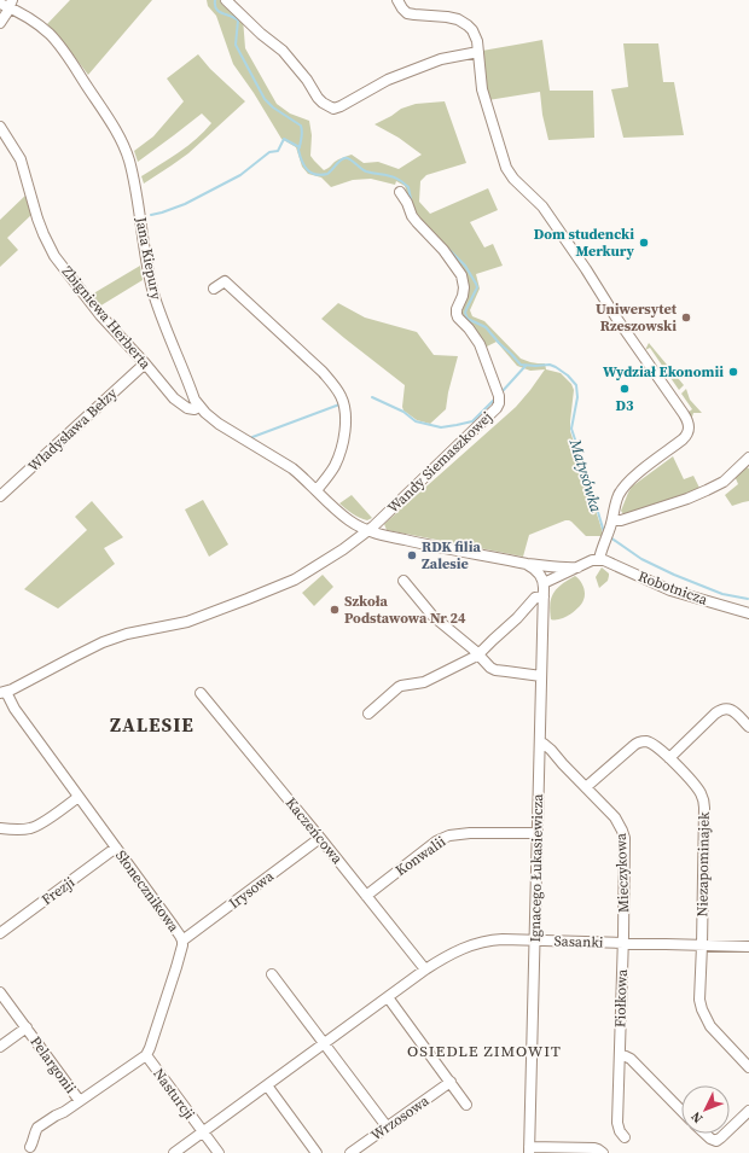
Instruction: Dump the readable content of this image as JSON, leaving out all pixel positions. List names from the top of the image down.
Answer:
{
  "streets": {
    "street": [
      "Jana Kiepury",
      "Zbigniewa Herberta",
      "Władysława Bełzy",
      "Wandy Siemaszkowej",
      "Robotnicza",
      "Kaczeńcowa",
      "Konwalii",
      "Niezapominajek",
      "Ignacego Łukasiewicza",
      "Mieczykowa",
      "Irysowa",
      "Frezji",
      "Słonecznikowa",
      "Sasanki",
      "Fiołkowa",
      "Pelargonii",
      "Nasturcji",
      "Wrzosowa"
    ]
  },
  "crossings": [
    ["Jana Kiepury", "Zbigniewa Herberta"],
    ["Jana Kiepury", "Wandy Siemaszkowej"],
    ["Zbigniewa Herberta", "Władysława Bełzy"],
    ["Kaczeńcowa", "Konwalii"],
    ["Kaczeńcowa", "Irysowa"],
    ["Kaczeńcowa", "Sasanki"],
    ["Konwalii", "Ignacego Łukasiewicza"],
    ["Niezapominajek", "Sasanki"],
    ["Ignacego Łukasiewicza", "Mieczykowa"],
    ["Ignacego Łukasiewicza", "Sasanki"],
    ["Mieczykowa", "Sasanki"],
    ["Mieczykowa", "Fiołkowa"],
    ["Irysowa", "Słonecznikowa"],
    ["Frezji", "Słonecznikowa"],
    ["Słonecznikowa", "Nasturcji"],
    ["Sasanki", "Fiołkowa"],
    ["Sasanki", "Nasturcji"]
  ],
  "districts": ["ZALESIE", "OSIEDLE ZIMOWIT"],
  "water": ["Matysówka"],
  "places": [
    "Dom studencki Merkury",
    "Uniwersytet Rzeszowski",
    "Wydział Ekonomii",
    "D3",
    "RDK filia Zalesie",
    "Szkoła Podstawowa Nr 24"
  ],
  "north": "bottom left"
}
